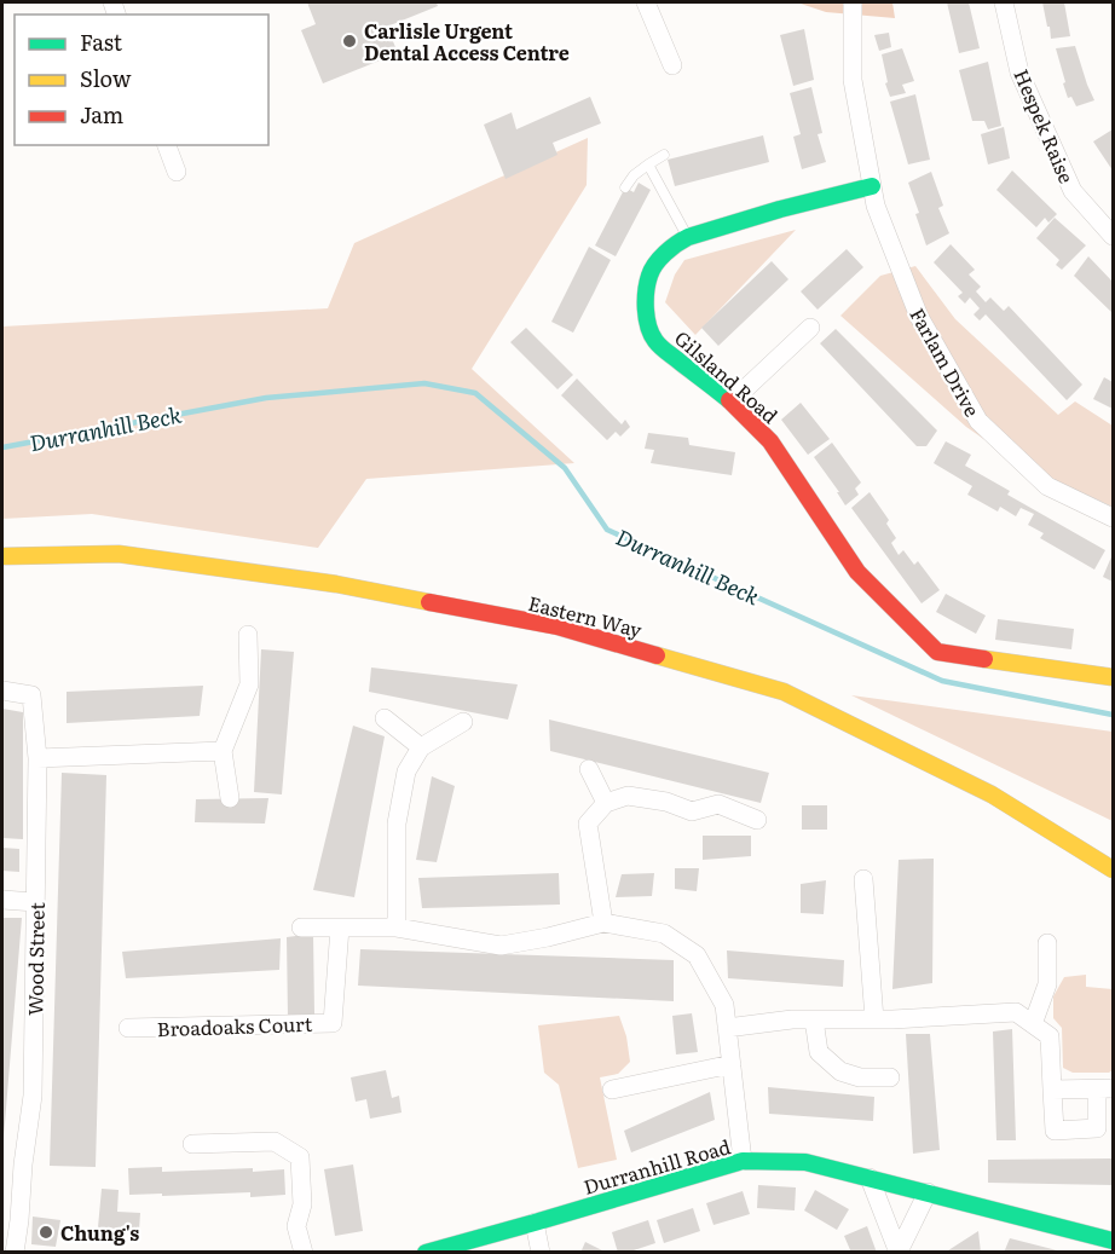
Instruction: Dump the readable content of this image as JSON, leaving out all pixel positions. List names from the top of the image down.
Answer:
{
  "streets": {
    "street": [
      "Hespek Raise",
      "Farlam Drive",
      "Gilsland Road",
      "Eastern Way",
      "Wood Street",
      "Broadoaks Court",
      "Durranhill Road"
    ]
  },
  "crossings": [
    ["Farlam Drive", "Gilsland Road"]
  ],
  "water": ["Durranhill Beck"],
  "places": ["Carlisle Urgent Dental Access Centre", "Chung's"],
  "legend": ["Fast", "Slow", "Jam"]
}
